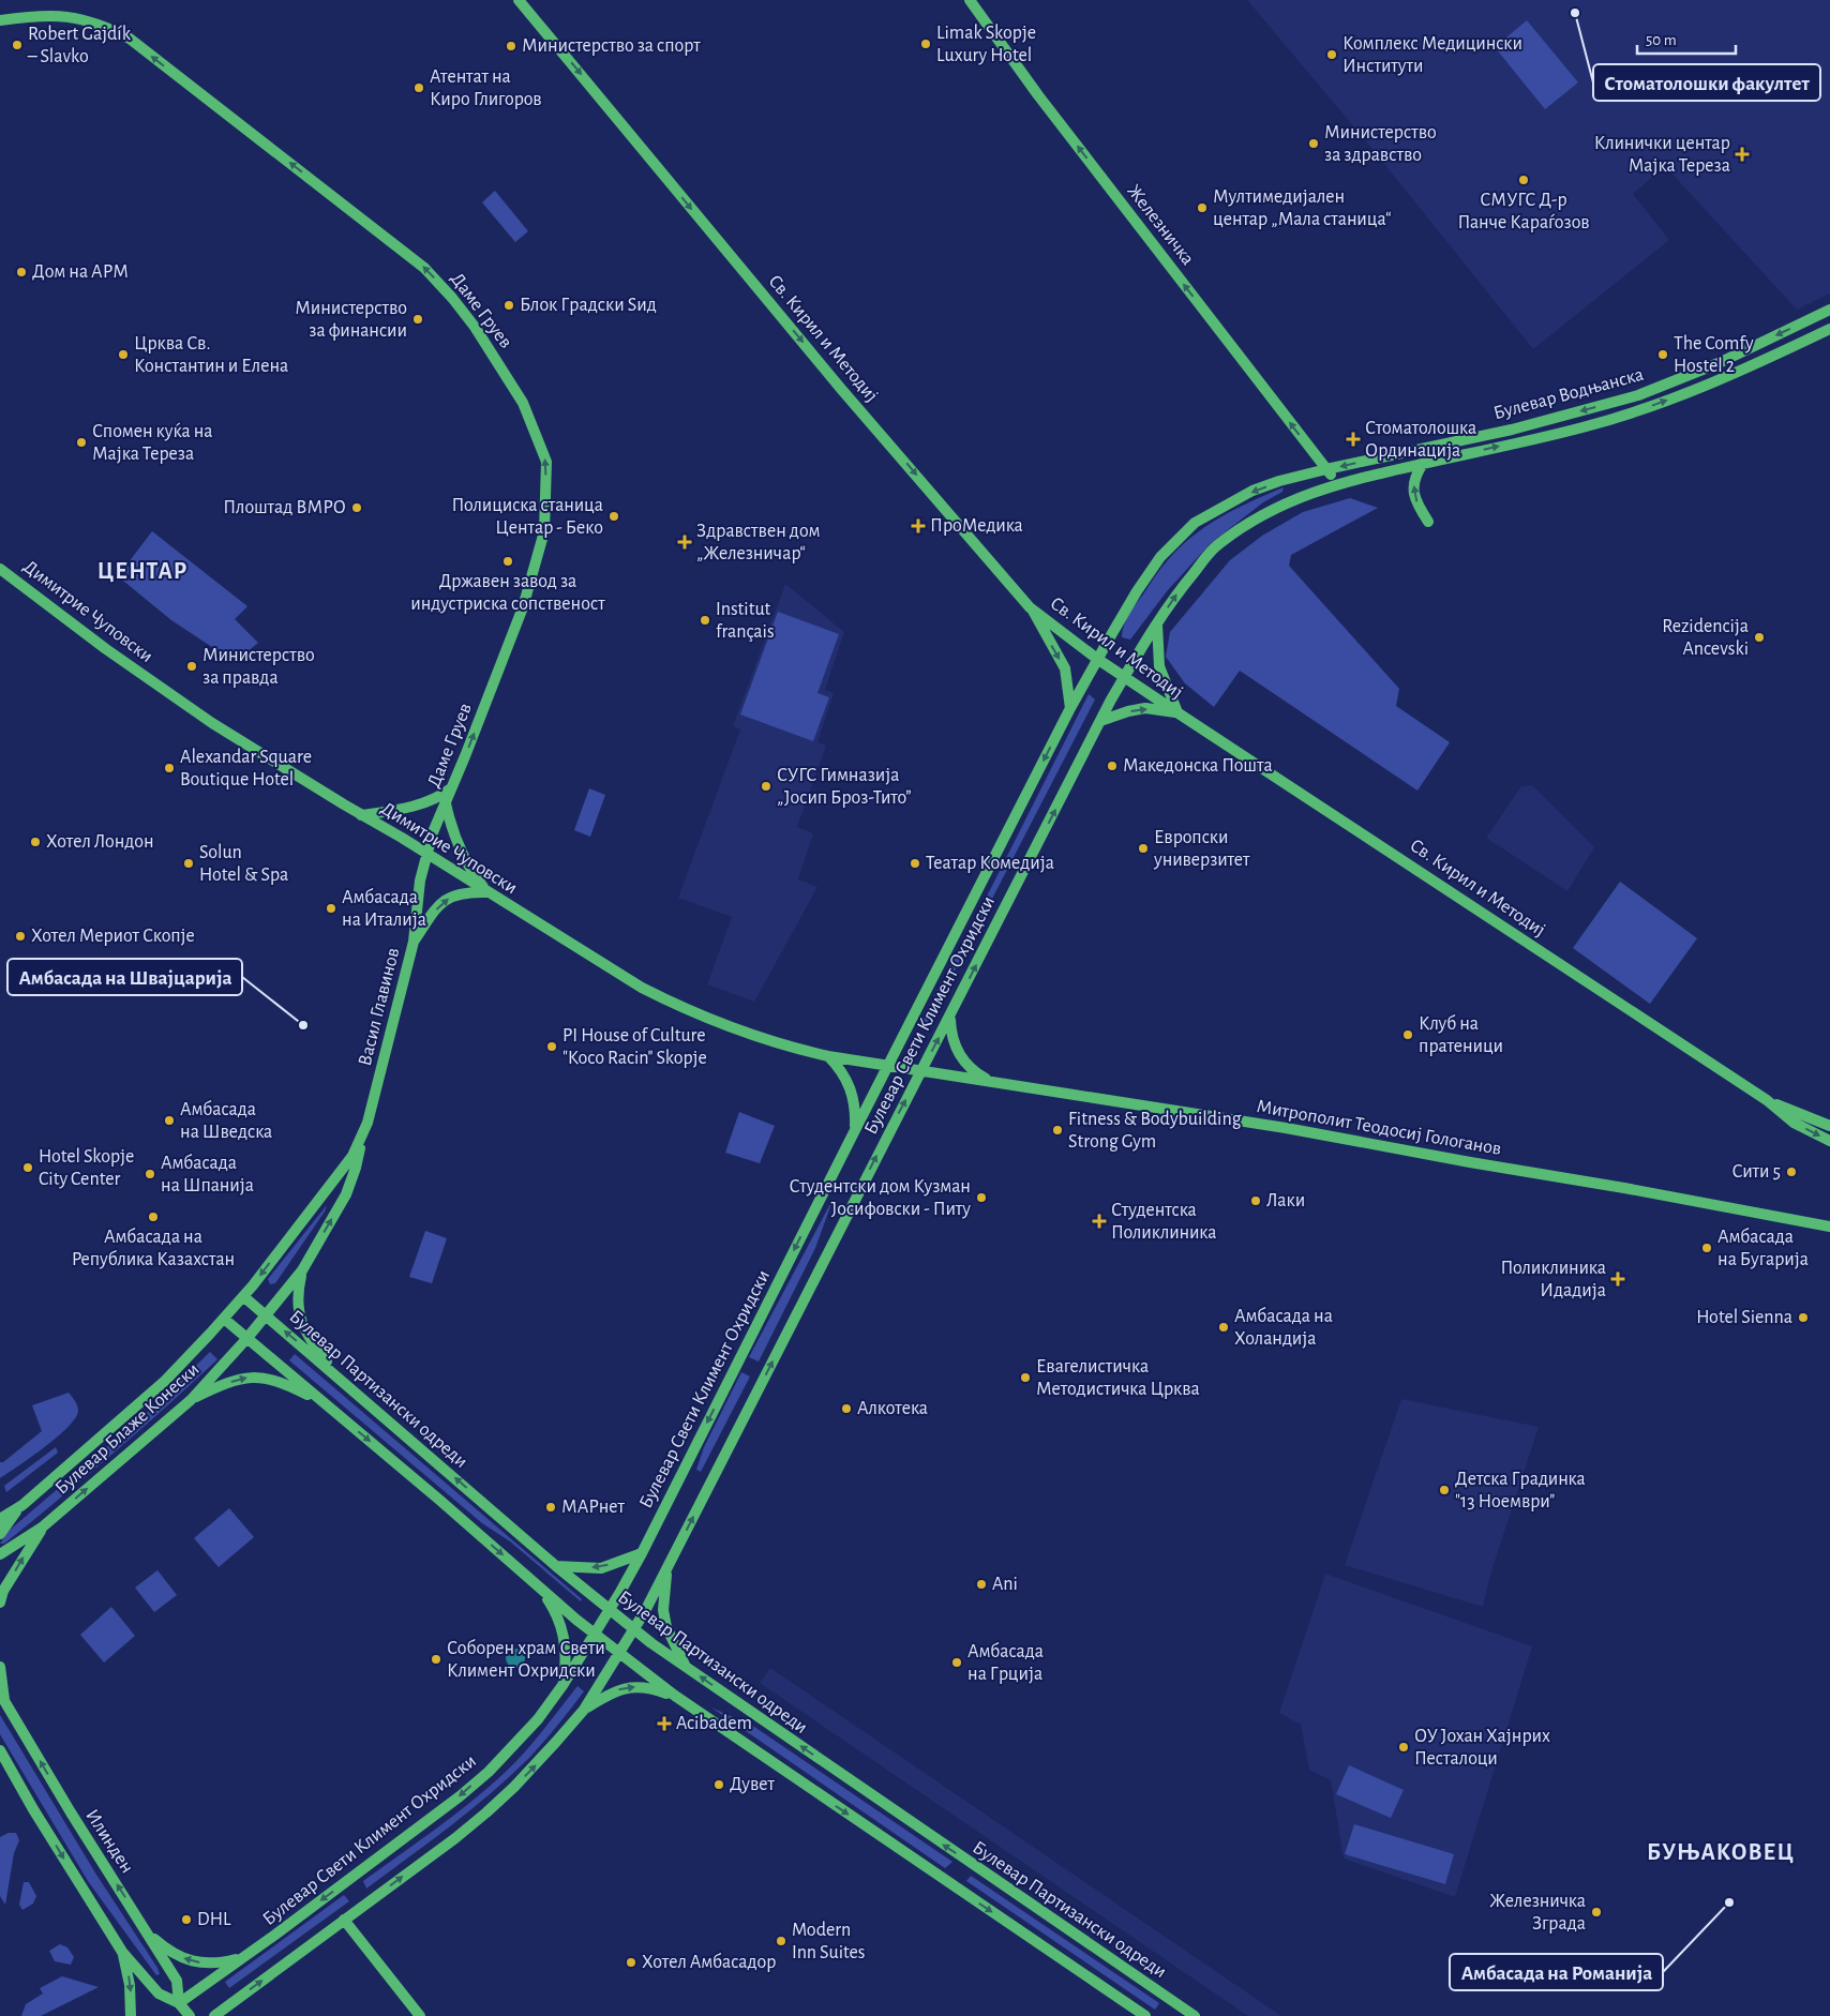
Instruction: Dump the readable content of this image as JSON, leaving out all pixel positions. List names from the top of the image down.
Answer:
{
  "streets": {
    "street": [
      "Железничка",
      "Даме Груев",
      "Св. Кирил и Методиј",
      "Булевар Водњанска",
      "Димитрие Чуповски",
      "Васил Главинов",
      "Булевар Свети Климент Охридски",
      "Митрополит Теодосиј Гологанов",
      "Булевар Партизански одреди",
      "Булевар Блаже Конески",
      "Илинден"
    ]
  },
  "crossings": [
    ["Железничка", "Булевар Водњанска"],
    ["Даме Груев", "Димитрие Чуповски"],
    ["Даме Груев", "Васил Главинов"],
    ["Св. Кирил и Методиј", "Булевар Водњанска"],
    ["Св. Кирил и Методиј", "Булевар Свети Климент Охридски"],
    ["Булевар Водњанска", "Булевар Свети Климент Охридски"],
    ["Димитрие Чуповски", "Васил Главинов"],
    ["Димитрие Чуповски", "Булевар Свети Климент Охридски"],
    ["Димитрие Чуповски", "Митрополит Теодосиј Гологанов"],
    ["Васил Главинов", "Булевар Партизански одреди"],
    ["Васил Главинов", "Булевар Блаже Конески"],
    ["Булевар Свети Климент Охридски", "Митрополит Теодосиј Гологанов"],
    ["Булевар Свети Климент Охридски", "Булевар Партизански одреди"],
    ["Булевар Свети Климент Охридски", "Илинден"],
    ["Булевар Партизански одреди", "Булевар Блаже Конески"]
  ],
  "one_way": ["Железничка", "Даме Груев", "Св. Кирил и Методиј"],
  "districts": ["ЦЕНТАР", "БУЊАКОВЕЦ"],
  "places": {
    "other": [
      "Стоматолошки факултет",
      "Limak Skopje Luxury Hotel",
      "Robert Gajdík – Slavko",
      "Министерство за спорт",
      "Комплекс Медицински Институти",
      "Атентат на Киро Глигоров",
      "Министерство за здравство",
      "СМУГС Д-р Панче Караѓозов",
      "Мултимедијален центар „Мала станица“",
      "Дом на АРМ",
      "Блок Градски Sид",
      "Министерство за финансии",
      "Црква Св. Константин и Елена",
      "The Comfy Hostel 2",
      "Спомен куќа на Мајка Тереза",
      "Плоштад ВМРО",
      "Полициска станица Центар - Беко",
      "Државен завод за индустриска сопственост",
      "Institut français",
      "Rezidencija Ancevski",
      "Министерство за правда",
      "Македонска Пошта",
      "Alexandar Square Boutique Hotel",
      "СУГС Гимназија „Јосип Броз-Тито”",
      "Хотел Лондон",
      "Европски универзитет",
      "Solun Hotel & Spa",
      "Театар Комедија",
      "Амбасада на Италија",
      "Хотел Мериот Скопје",
      "Амбасада на Швајцарија",
      "Клуб на пратеници",
      "PI House of Culture \"Koco Racin\" Skopje",
      "Амбасада на Шведска",
      "Fitness & Bodybuilding Strong Gym",
      "Hotel Skopje City Center",
      "Сити 5",
      "Амбасада на Шпанија",
      "Студентски дом Кузман Јосифовски - Питу",
      "Лаки",
      "Амбасада на Република Казахстан",
      "Амбасада на Бугарија",
      "Hotel Sienna",
      "Амбасада на Холандија",
      "Евагелистичка Методистичка Црква",
      "Алкотека",
      "Детска Градинка \"13 Ноември\"",
      "МАРнет",
      "Ani",
      "Соборен храм Свети Климент Охридски",
      "Амбасада на Грција",
      "ОУ Jохан Хајнрих Песталоци",
      "Дувет",
      "Амбасада на Романија",
      "Железничка Зграда",
      "DHL",
      "Modern Inn Suites",
      "Хотел Амбасадор"
    ],
    "health": [
      "Клинички центар Мајка Тереза",
      "Стоматолошка Ординација",
      "ПроМедика",
      "Здравствен дом „Железничар“",
      "Студентска Поликлиника",
      "Поликлиника Идадија",
      "Acibadem"
    ]
  },
  "scale_bar": "50 m"
}
